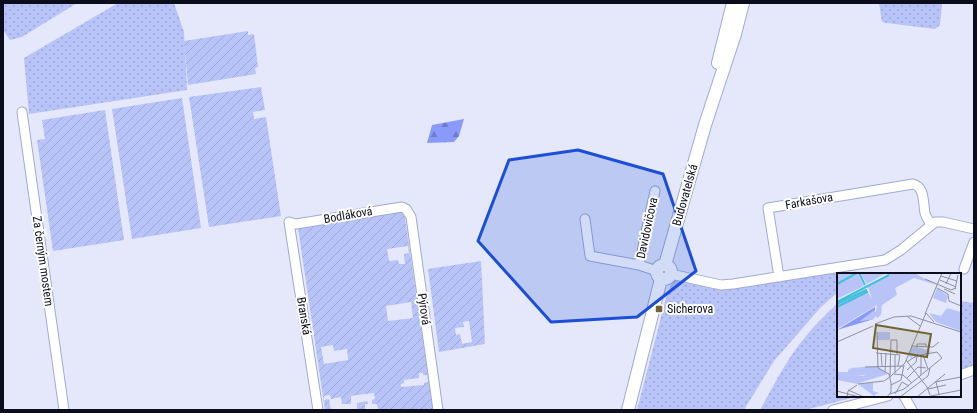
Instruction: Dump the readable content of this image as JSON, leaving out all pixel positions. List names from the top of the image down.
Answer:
{
  "streets": {
    "street": [
      "Budovatelská",
      "Farkašova",
      "Bodláková",
      "Davidovičova",
      "Za černým mostem",
      "Pýrová",
      "Branská"
    ]
  },
  "crossings": [
    ["Budovatelská", "Davidovičova"],
    ["Bodláková", "Pýrová"],
    ["Bodláková", "Branská"]
  ],
  "places": {
    "transit": ["Sicherova"]
  }
}
